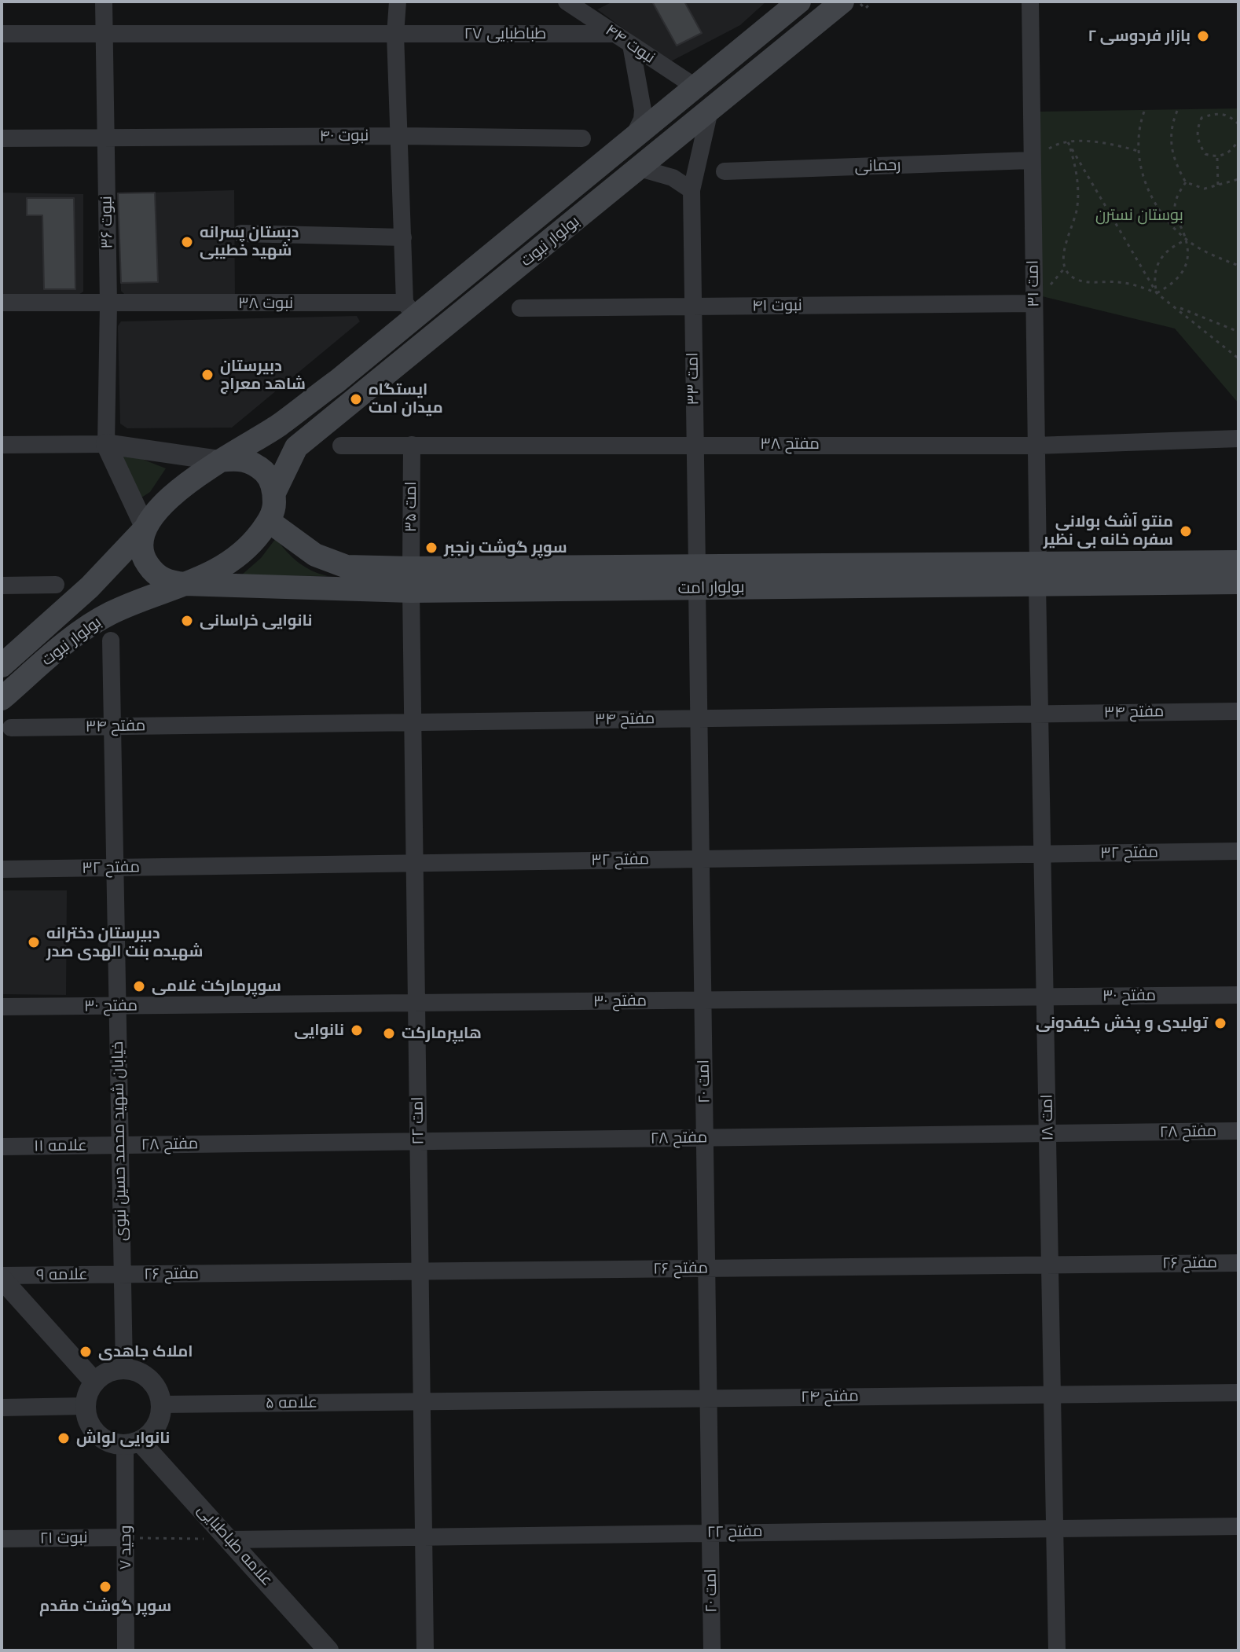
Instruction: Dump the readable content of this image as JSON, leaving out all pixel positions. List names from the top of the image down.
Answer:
{
  "streets": {
    "main road": ["بولوار نبوت", "بولوار امت"],
    "street": [
      "طباطبایی ۲۷",
      "نبوت ۴۴",
      "نبوت ۴۰",
      "رحمانی",
      "نبوت ۳۶",
      "امت ۳۱",
      "نبوت ۳۸",
      "نبوت ۴۱",
      "امت ۳۳",
      "مفتح ۳۸",
      "امت ۳۵",
      "مفتح ۳۴",
      "مفتح ۳۲",
      "مفتح ۳۰",
      "امت ۲۰",
      "امت ۱۸",
      "امت ۲۲",
      "مفتح ۲۸",
      "خیابان شهید محمد حسین نبوی",
      "علامه ۱۱",
      "مفتح ۲۶",
      "علامه ۹",
      "مفتح ۲۴",
      "علامه ۵",
      "مفتح ۲۲",
      "نبوت ۲۱",
      "علامه طباطبایی",
      "وحید ۷"
    ]
  },
  "crossings": [
    ["طباطبایی ۲۷", "نبوت ۴۴"],
    ["طباطبایی ۲۷", "نبوت ۳۶"],
    ["نبوت ۴۴", "بولوار نبوت"],
    ["نبوت ۴۰", "نبوت ۳۶"],
    ["رحمانی", "امت ۳۱"],
    ["نبوت ۳۶", "نبوت ۳۸"],
    ["بولوار نبوت", "نبوت ۳۸"],
    ["بولوار نبوت", "امت ۳۳"],
    ["بولوار نبوت", "بولوار امت"],
    ["امت ۳۱", "نبوت ۴۱"],
    ["امت ۳۱", "مفتح ۳۸"],
    ["امت ۳۱", "بولوار امت"],
    ["امت ۳۱", "امت ۱۸"],
    ["نبوت ۴۱", "امت ۳۳"],
    ["امت ۳۳", "مفتح ۳۸"],
    ["امت ۳۳", "بولوار امت"],
    ["امت ۳۳", "امت ۲۰"],
    ["مفتح ۳۸", "امت ۳۵"],
    ["امت ۳۵", "بولوار امت"],
    ["امت ۳۵", "امت ۲۲"],
    ["بولوار امت", "امت ۲۰"],
    ["بولوار امت", "امت ۱۸"],
    ["بولوار امت", "امت ۲۲"],
    ["مفتح ۳۴", "امت ۲۰"],
    ["مفتح ۳۴", "امت ۱۸"],
    ["مفتح ۳۴", "امت ۲۲"],
    ["مفتح ۳۴", "خیابان شهید محمد حسین نبوی"],
    ["مفتح ۳۲", "امت ۲۰"],
    ["مفتح ۳۲", "امت ۱۸"],
    ["مفتح ۳۲", "امت ۲۲"],
    ["مفتح ۳۲", "خیابان شهید محمد حسین نبوی"],
    ["مفتح ۳۰", "امت ۲۰"],
    ["مفتح ۳۰", "امت ۱۸"],
    ["مفتح ۳۰", "امت ۲۲"],
    ["مفتح ۳۰", "خیابان شهید محمد حسین نبوی"],
    ["امت ۲۰", "مفتح ۲۸"],
    ["امت ۲۰", "مفتح ۲۶"],
    ["امت ۲۰", "مفتح ۲۴"],
    ["امت ۲۰", "مفتح ۲۲"],
    ["امت ۱۸", "مفتح ۲۸"],
    ["امت ۱۸", "مفتح ۲۶"],
    ["امت ۱۸", "مفتح ۲۴"],
    ["امت ۱۸", "مفتح ۲۲"],
    ["امت ۲۲", "مفتح ۲۸"],
    ["امت ۲۲", "مفتح ۲۶"],
    ["امت ۲۲", "مفتح ۲۴"],
    ["امت ۲۲", "علامه ۵"],
    ["امت ۲۲", "مفتح ۲۲"],
    ["مفتح ۲۸", "خیابان شهید محمد حسین نبوی"],
    ["مفتح ۲۸", "علامه ۱۱"],
    ["خیابان شهید محمد حسین نبوی", "علامه ۱۱"],
    ["خیابان شهید محمد حسین نبوی", "مفتح ۲۶"],
    ["خیابان شهید محمد حسین نبوی", "علامه ۹"],
    ["خیابان شهید محمد حسین نبوی", "علامه ۵"],
    ["خیابان شهید محمد حسین نبوی", "علامه طباطبایی"],
    ["خیابان شهید محمد حسین نبوی", "وحید ۷"],
    ["مفتح ۲۶", "علامه ۹"],
    ["مفتح ۲۴", "علامه ۵"],
    ["علامه ۵", "علامه طباطبایی"],
    ["علامه ۵", "وحید ۷"],
    ["مفتح ۲۲", "علامه طباطبایی"],
    ["نبوت ۲۱", "وحید ۷"],
    ["علامه طباطبایی", "وحید ۷"]
  ],
  "parks": ["بوستان نسترن"],
  "places": [
    "بازار فردوسی ۲",
    "دبستان پسرانه شهید خطیبی",
    "دبیرستان شاهد معراج",
    "ایستگاه میدان امت",
    "منتو آشک بولانی سفره خانه بی نظیر",
    "سوپر گوشت رنجبر",
    "نانوایی خراسانی",
    "دبیرستان دخترانه شهیده بنت الهدی صدر",
    "سوپرمارکت غلامی",
    "تولیدی و پخش کیفدونی",
    "نانوایی",
    "هایپرمارکت",
    "املاک جاهدی",
    "نانوایی لواش",
    "سوپر گوشت مقدم"
  ]
}
